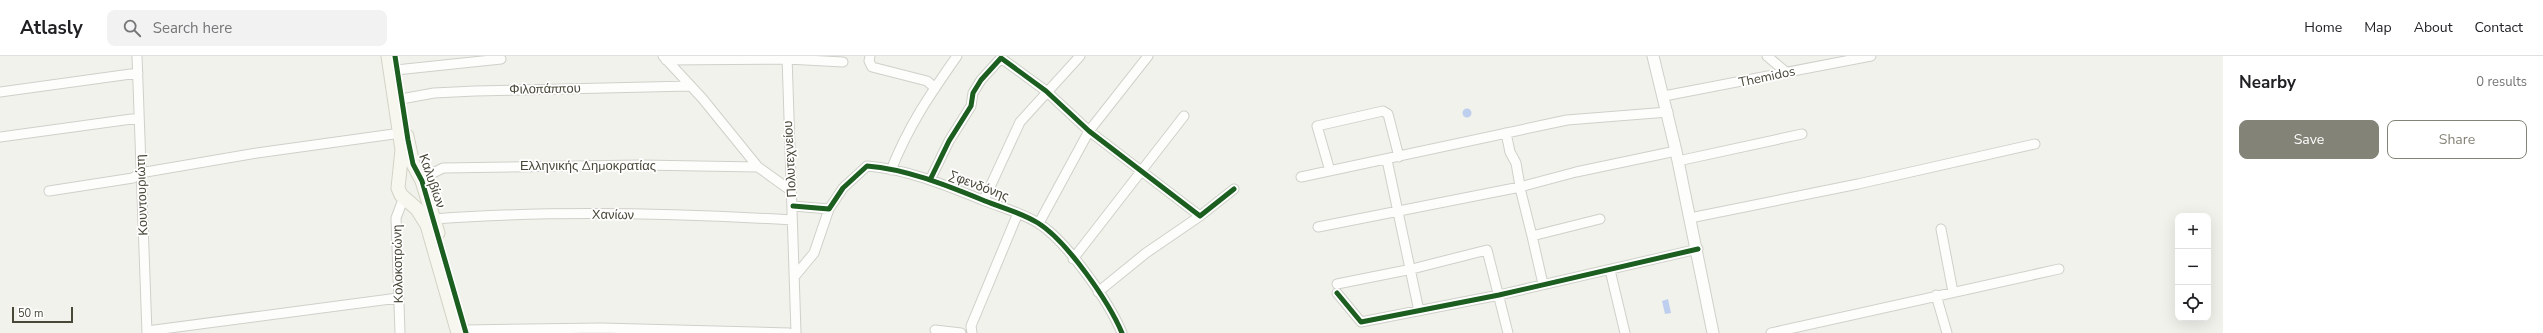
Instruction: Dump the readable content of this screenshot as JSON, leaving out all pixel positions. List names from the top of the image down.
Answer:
{
  "streets": {
    "main road": ["Καλυβίων"],
    "street": [
      "Themidos",
      "Φιλοπάππου",
      "Πολυτεχνείου",
      "Ελληνικής Δημοκρατίας",
      "Σφενδόνης",
      "Κουντουριώτη",
      "Χανίων",
      "Κολοκοτρώνη"
    ]
  },
  "crossings": [
    ["Φιλοπάππου", "Καλυβίων"],
    ["Πολυτεχνείου", "Χανίων"],
    ["Ελληνικής Δημοκρατίας", "Καλυβίων"],
    ["Ελληνικής Δημοκρατίας", "Κολοκοτρώνη"],
    ["Καλυβίων", "Χανίων"],
    ["Καλυβίων", "Κολοκοτρώνη"]
  ],
  "scale_bar": "50 m",
  "page": {
    "header": "Atlasly",
    "search": "Search here",
    "nav": [
      "Home",
      "Map",
      "About",
      "Contact"
    ],
    "heading": ["Nearby", "0 results"],
    "buttons": ["Save", "Share"],
    "map_buttons": ["+", "−"],
    "scale": "50 m"
  }
}
